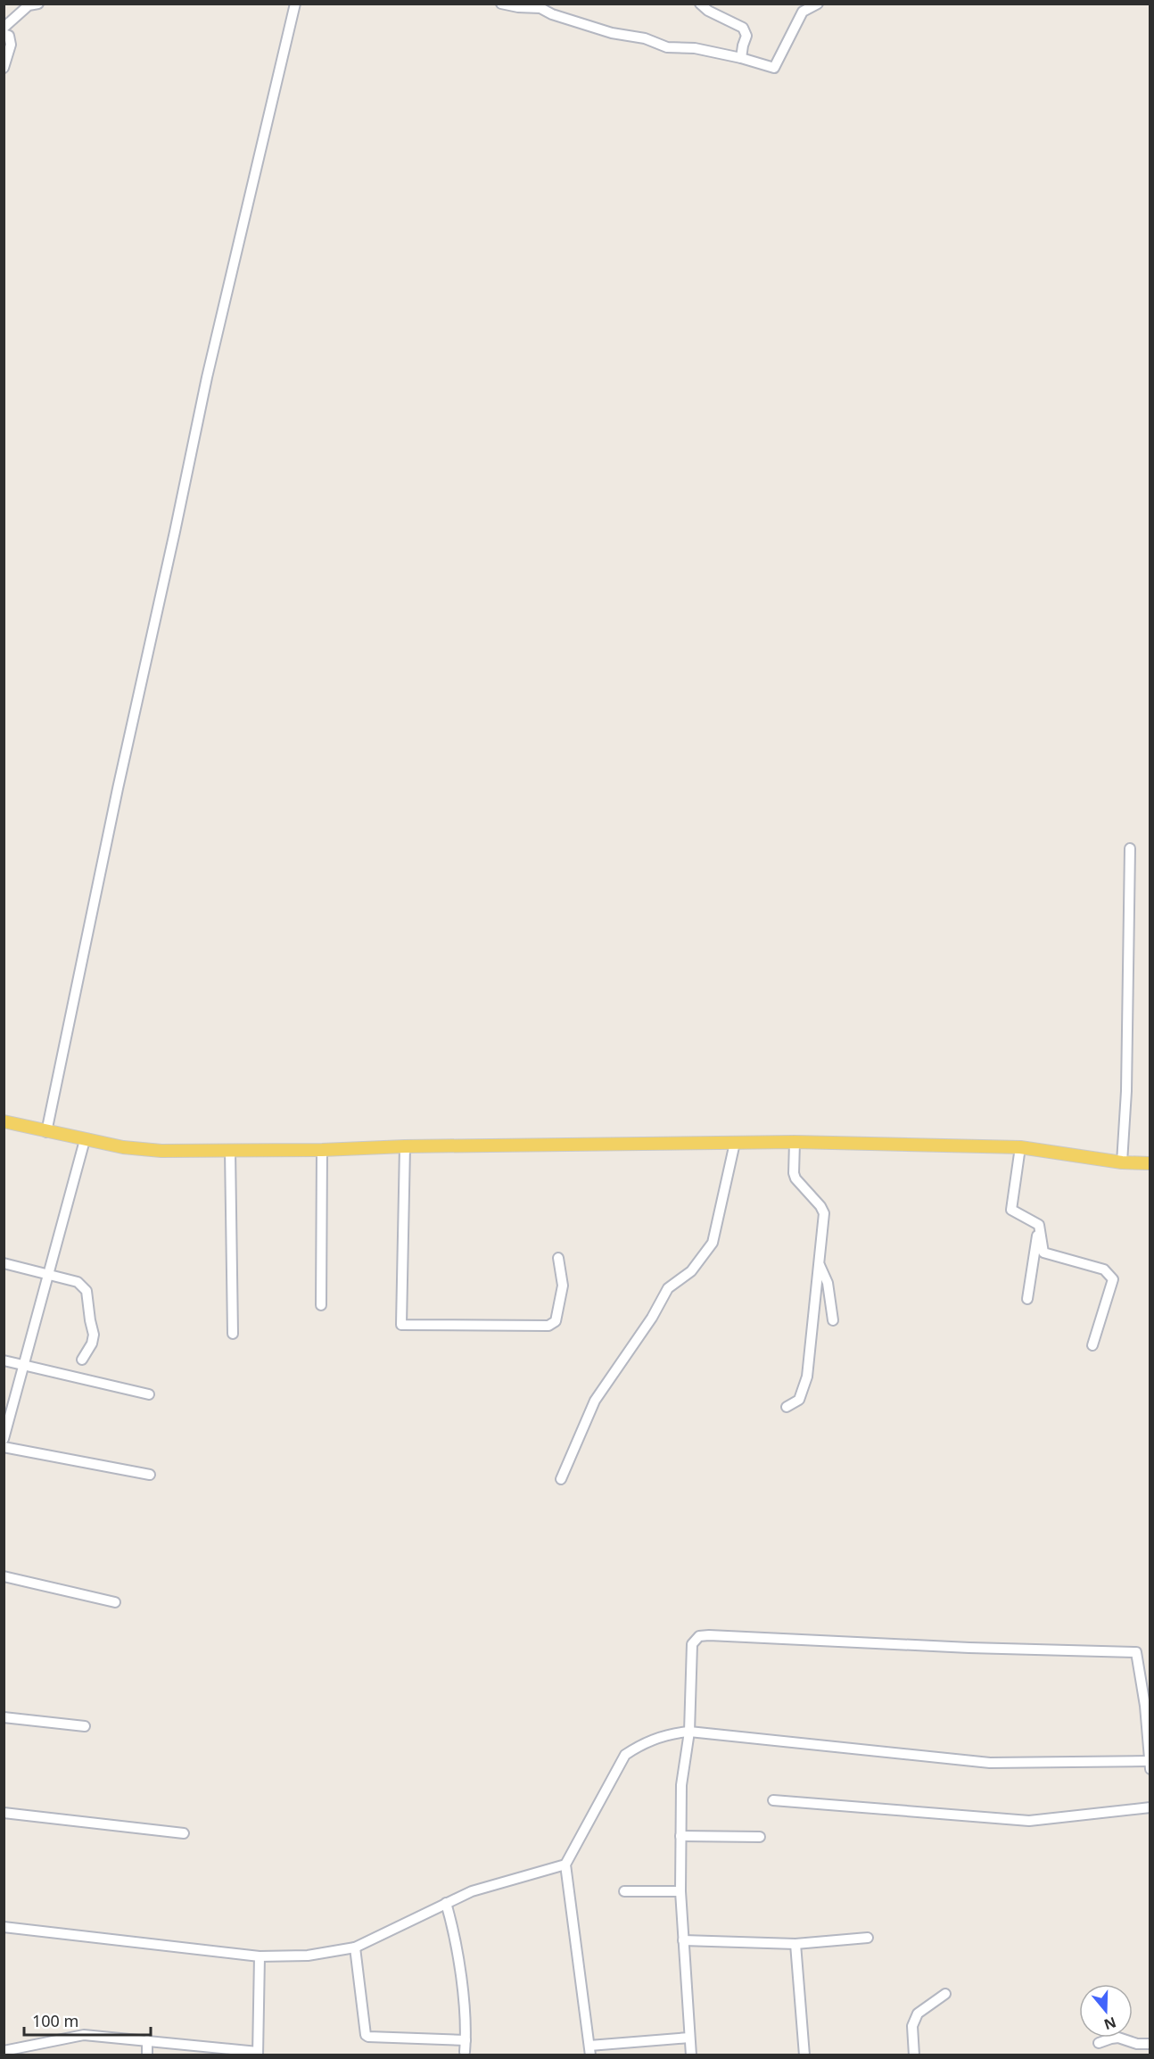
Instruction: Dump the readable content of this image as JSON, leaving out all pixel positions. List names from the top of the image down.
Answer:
{
  "scale_bar": "100 m",
  "north": "bottom"
}
